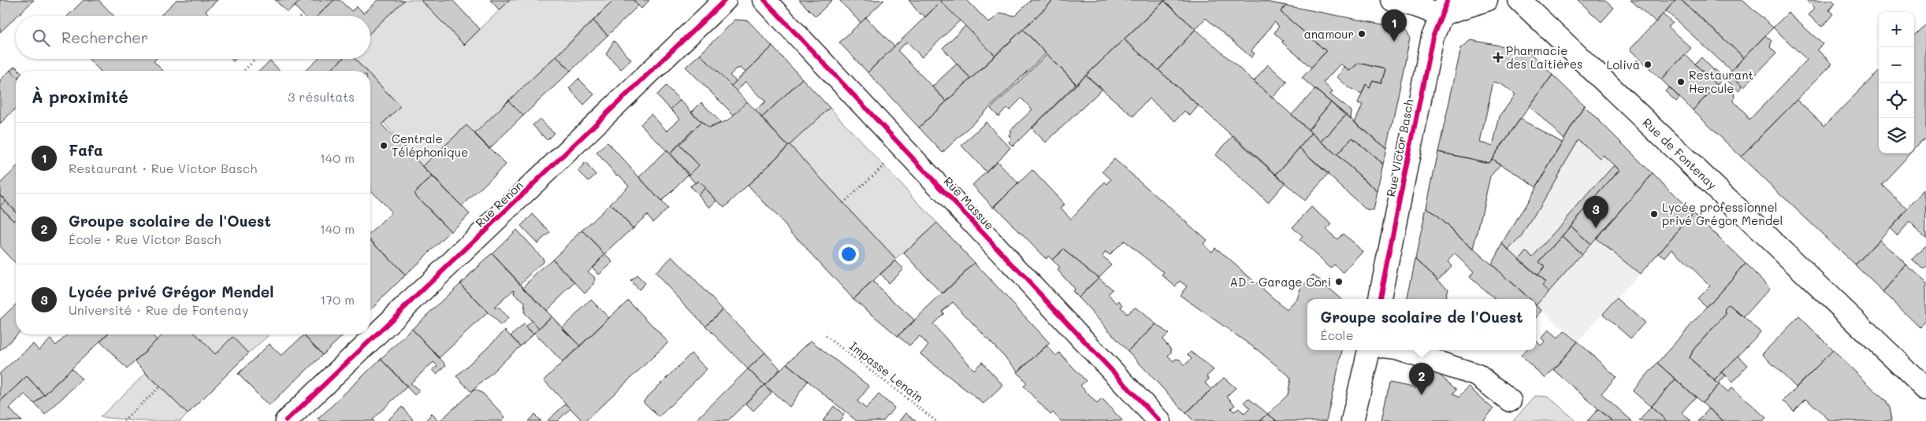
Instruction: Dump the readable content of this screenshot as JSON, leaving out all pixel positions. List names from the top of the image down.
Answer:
{
  "streets": {
    "street": [
      "Rue Victor Basch",
      "Rue de Fontenay",
      "Rue Massue",
      "Rue Renon"
    ],
    "path": ["Impasse Lenain"]
  },
  "places": {
    "other": [
      "anamour",
      "Lolivà",
      "Restaurant Hercule",
      "Centrale Téléphonique",
      "Lycée professionnel privé Grégor Mendel",
      "AD - Garage Cori"
    ],
    "health": ["Pharmacie des Laitières"]
  },
  "page": {
    "pins": ["1", "3", "2"],
    "map_buttons": ["+", "−"],
    "search": "Rechercher",
    "heading": ["À proximité", "3 résultats"],
    "list": [
      {
        "mark": "1",
        "name": "Fafa",
        "note": "Restaurant · Rue Victor Basch",
        "value": "140 m"
      },
      {
        "mark": "2",
        "name": "Groupe scolaire de l'Ouest",
        "note": "École · Rue Victor Basch",
        "value": "140 m"
      },
      {
        "mark": "3",
        "name": "Lycée privé Grégor Mendel",
        "note": "Université · Rue de Fontenay",
        "value": "170 m"
      }
    ],
    "popup": ["Groupe scolaire de l'Ouest", "École"]
  }
}
